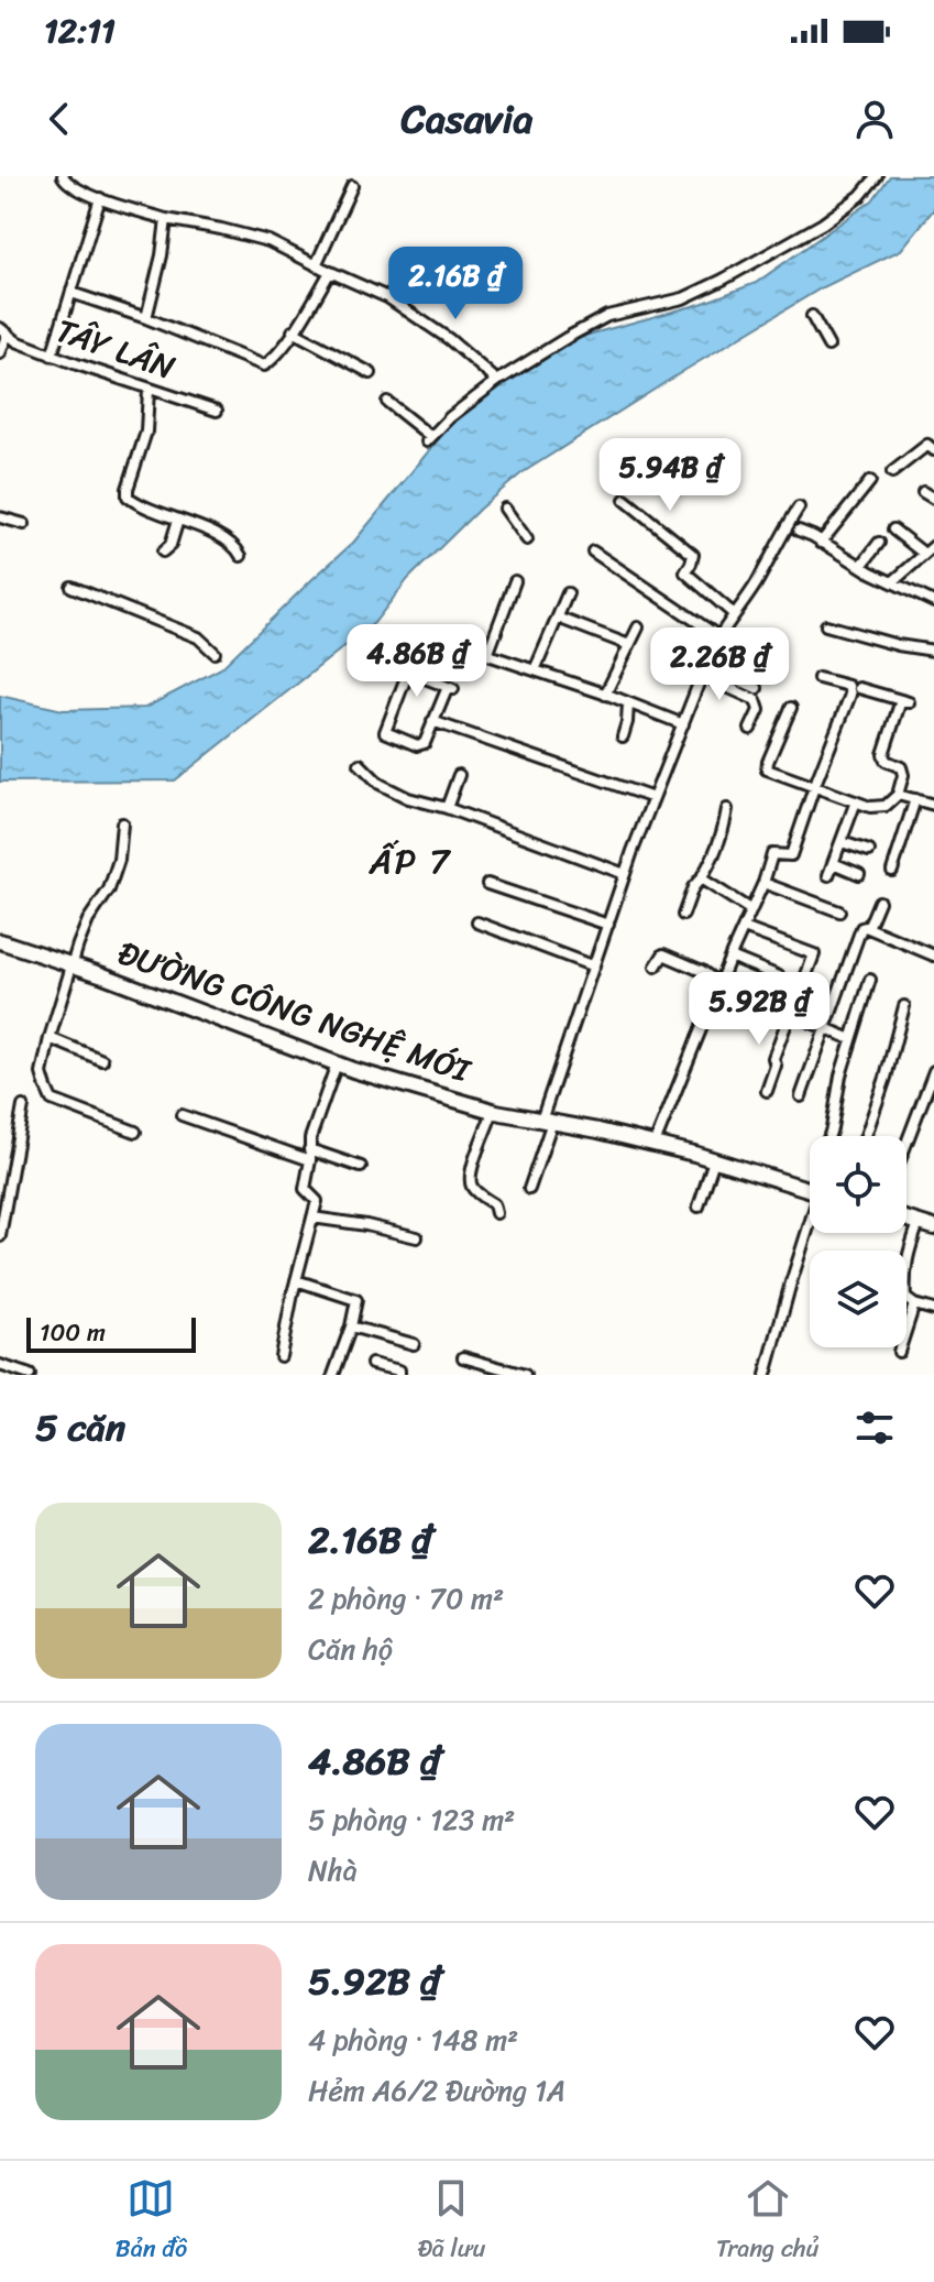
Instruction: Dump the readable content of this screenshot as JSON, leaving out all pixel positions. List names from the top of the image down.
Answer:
{
  "streets": {
    "street": ["TÂY LÂN", "ĐƯỜNG CÔNG NGHỆ MỚI"]
  },
  "districts": ["ẤP 7"],
  "scale_bar": "100 m",
  "page": {
    "status": "12:11",
    "header": "Casavia",
    "price": [
      "2.16B ₫",
      "5.94B ₫",
      "4.86B ₫",
      "2.26B ₫",
      "5.92B ₫"
    ],
    "scale": "100 m",
    "heading": "5 căn",
    "list": [
      {
        "name": "2.16B ₫",
        "note": "2 phòng · 70 m² · Căn hộ"
      },
      {
        "name": "4.86B ₫",
        "note": "5 phòng · 123 m² · Nhà"
      },
      {
        "name": "5.92B ₫",
        "note": "4 phòng · 148 m² · Hẻm A6/2 Đường 1A"
      }
    ],
    "tabs": ["Bản đồ", "Đã lưu", "Trang chủ"]
  }
}
